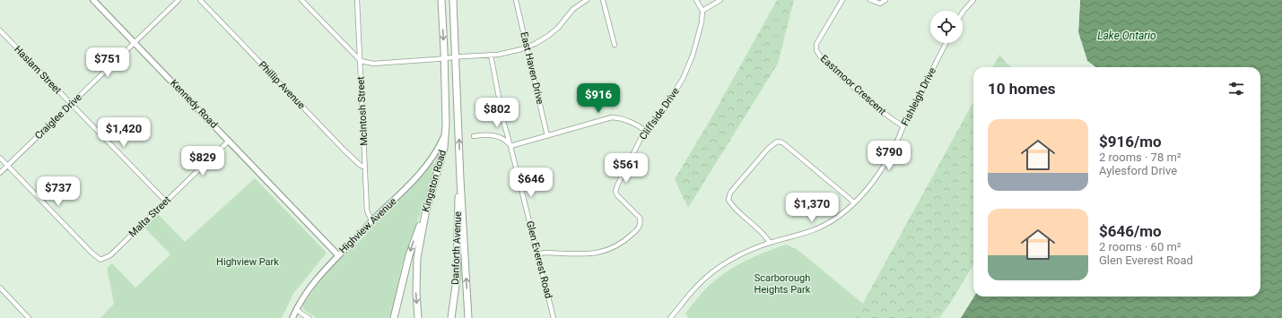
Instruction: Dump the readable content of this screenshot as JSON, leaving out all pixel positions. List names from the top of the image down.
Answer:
{
  "streets": {
    "main road": ["Kingston Road", "Danforth Avenue"],
    "street": [
      "East Haven Drive",
      "Haslam Street",
      "Phillip Avenue",
      "Eastmoor Crescent",
      "Fishleigh Drive",
      "Kennedy Road",
      "McIntosh Street",
      "Cliffside Drive",
      "Craiglee Drive",
      "Malta Street",
      "Highview Avenue",
      "Glen Everest Road"
    ]
  },
  "crossings": [
    ["Haslam Street", "Craiglee Drive"],
    ["Haslam Street", "Malta Street"],
    ["Phillip Avenue", "McIntosh Street"],
    ["Eastmoor Crescent", "Fishleigh Drive"],
    ["Kennedy Road", "Craiglee Drive"],
    ["Kennedy Road", "Malta Street"],
    ["Kennedy Road", "Highview Avenue"],
    ["McIntosh Street", "Highview Avenue"],
    ["Cliffside Drive", "Glen Everest Road"],
    ["Craiglee Drive", "Malta Street"],
    ["Kingston Road", "Highview Avenue"],
    ["Kingston Road", "Danforth Avenue"]
  ],
  "water": ["Lake Ontario"],
  "parks": ["Highview Park", "Scarborough Heights Park"],
  "page": {
    "price": [
      "$751",
      "$916",
      "$802",
      "$1,420",
      "$790",
      "$829",
      "$561",
      "$646",
      "$737",
      "$1,370"
    ],
    "heading": "10 homes",
    "list": [
      {
        "name": "$916/mo",
        "note": "2 rooms · 78 m² · Aylesford Drive"
      },
      {
        "name": "$646/mo",
        "note": "2 rooms · 60 m² · Glen Everest Road"
      }
    ]
  }
}
